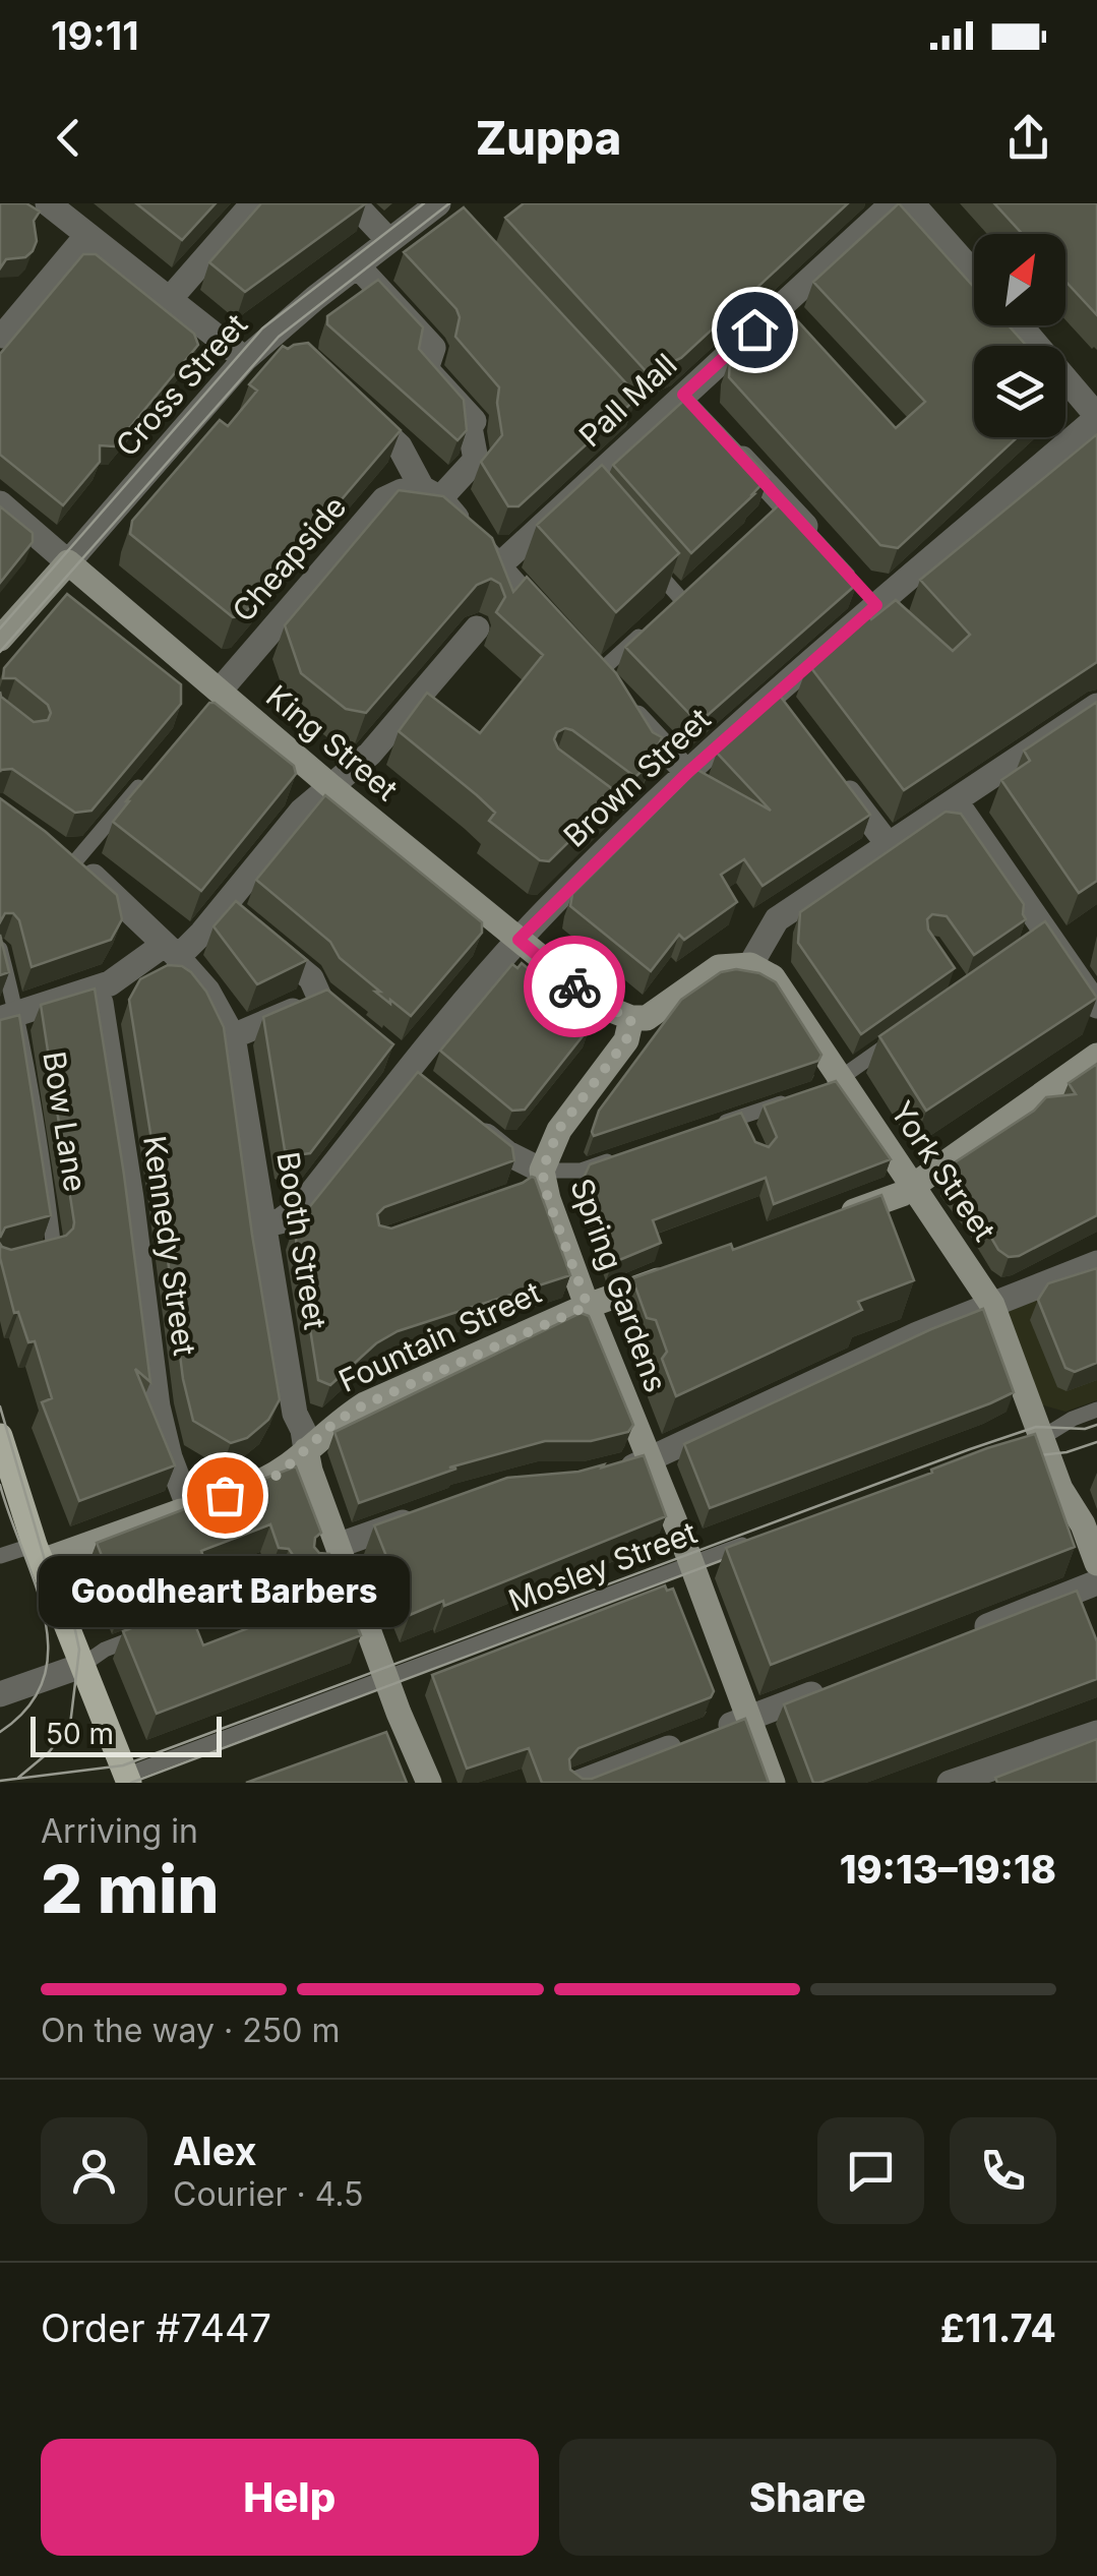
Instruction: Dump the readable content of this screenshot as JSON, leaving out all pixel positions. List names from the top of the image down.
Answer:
{
  "streets": {
    "street": [
      "Cross Street",
      "Pall Mall",
      "Cheapside",
      "King Street",
      "Brown Street",
      "York Street",
      "Booth Street",
      "Kennedy Street",
      "Spring Gardens",
      "Fountain Street"
    ],
    "lane": ["Bow Lane", "Mosley Street"]
  },
  "crossings": [
    ["Cross Street", "King Street"],
    ["Cheapside", "King Street"],
    ["King Street", "Brown Street"],
    ["King Street", "Spring Gardens"],
    ["Brown Street", "Booth Street"],
    ["Booth Street", "Fountain Street"],
    ["Booth Street", "Mosley Street"],
    ["Kennedy Street", "Fountain Street"],
    ["Spring Gardens", "Fountain Street"],
    ["Spring Gardens", "Mosley Street"]
  ],
  "places": ["Goodheart Barbers"],
  "scale_bar": "50 m",
  "north": "top right",
  "page": {
    "status": "19:11",
    "header": "Zuppa",
    "bubble": "Goodheart Barbers",
    "scale": "50 m",
    "heading": ["2 min", "Arriving in", "19:13–19:18"],
    "panel": [
      "Alex",
      "Courier · 4.5",
      "Order #7447",
      "£11.74"
    ],
    "bar": "On the way · 250 m",
    "buttons": ["Help", "Share"]
  }
}
